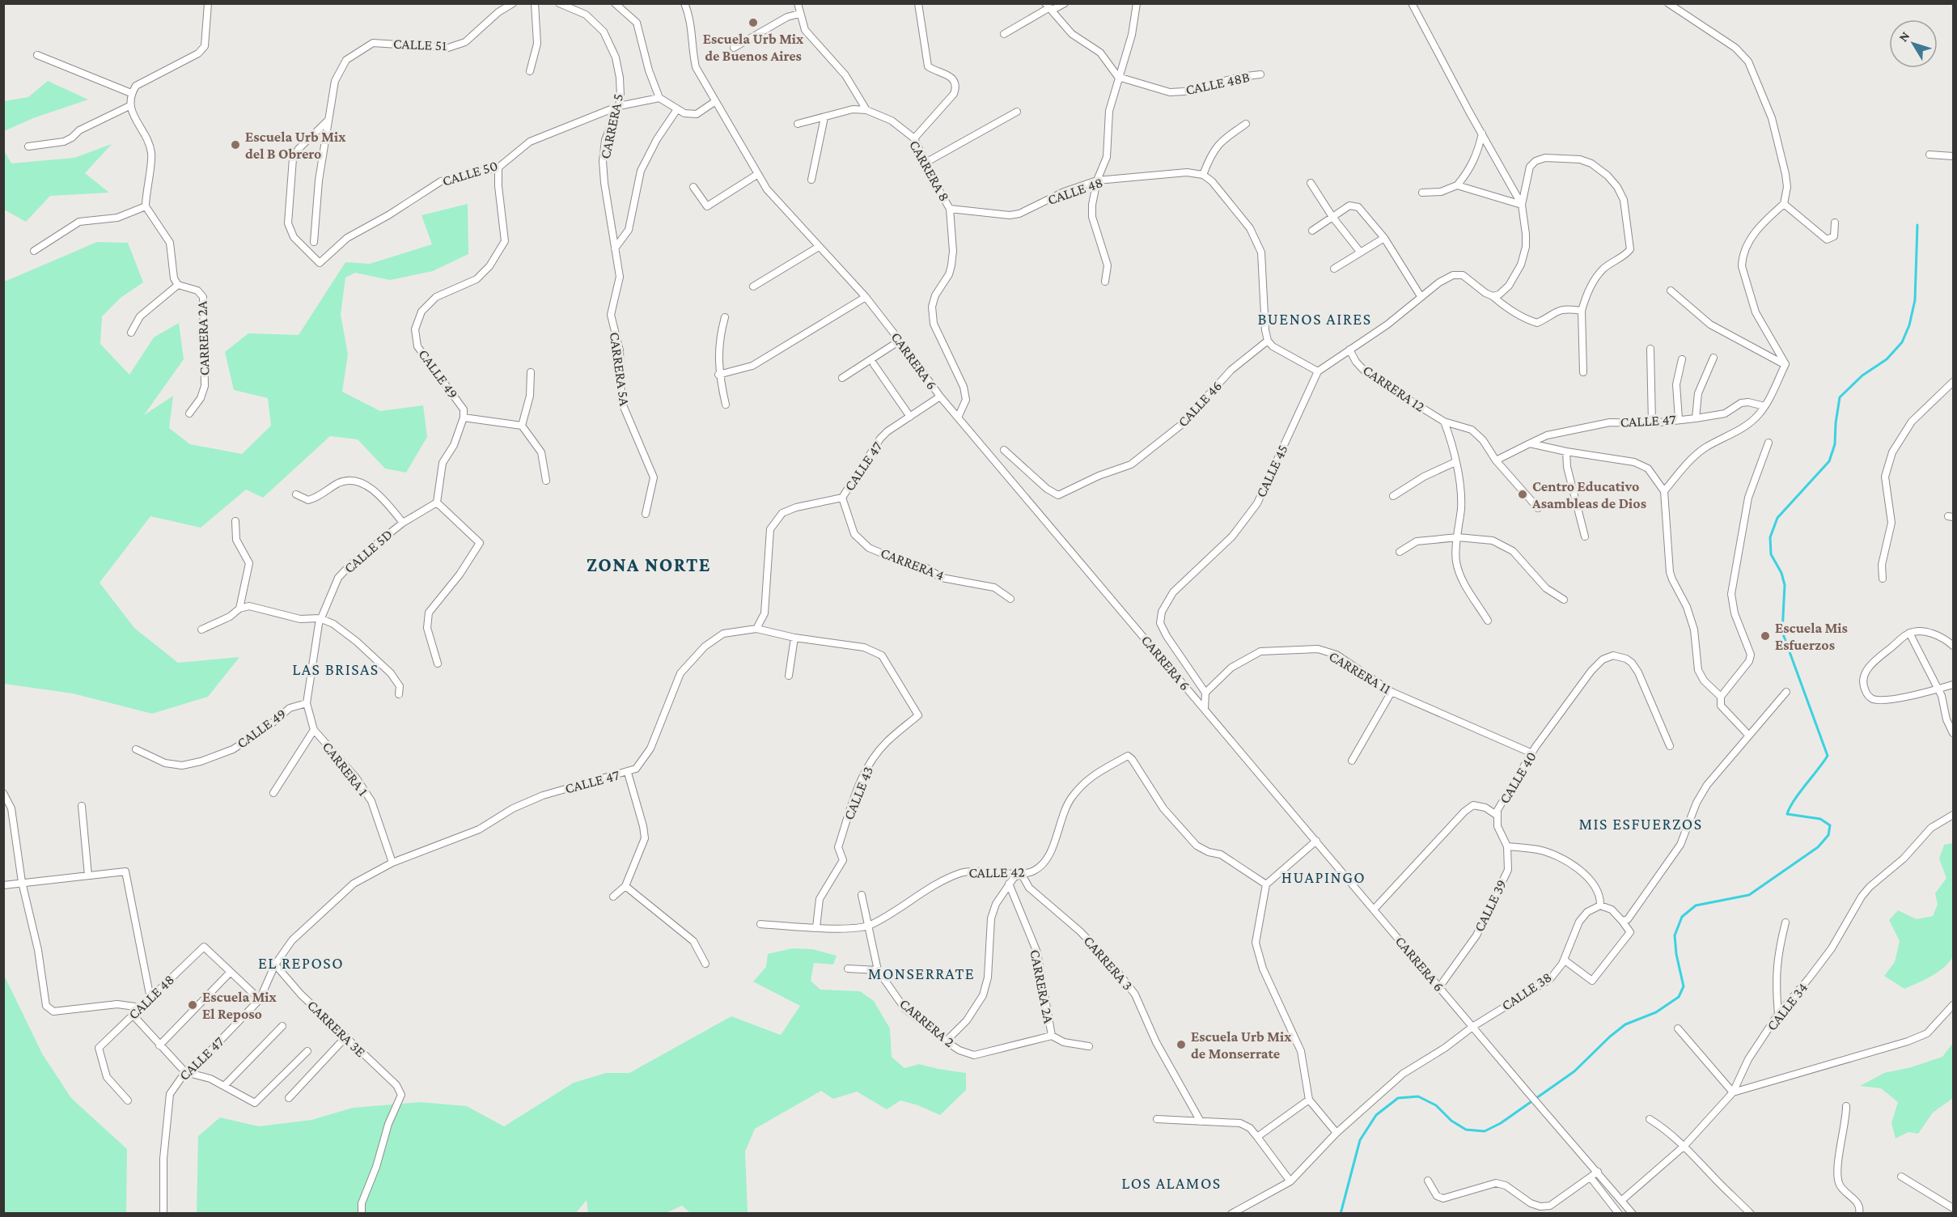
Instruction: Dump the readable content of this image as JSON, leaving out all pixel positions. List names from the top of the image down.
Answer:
{
  "streets": {
    "street": [
      "CALLE 51",
      "CALLE 48B",
      "CARRERA 5",
      "CARRERA 8",
      "CALLE 50",
      "CALLE 48",
      "CARRERA 2A",
      "CARRERA 6",
      "CARRERA 5A",
      "CALLE 49",
      "CARRERA 12",
      "CALLE 46",
      "CALLE 47",
      "CALLE 45",
      "CALLE 5D",
      "CARRERA 4",
      "CARRERA 11",
      "CARRERA 1",
      "CALLE 40",
      "CALLE 43",
      "CALLE 42",
      "CALLE 39",
      "CARRERA 3",
      "CALLE 38",
      "CALLE 34",
      "CARRERA 2",
      "CARRERA 3E"
    ]
  },
  "crossings": [
    ["CALLE 51", "CALLE 50"],
    ["CARRERA 5", "CALLE 50"],
    ["CARRERA 5", "CARRERA 5A"],
    ["CARRERA 8", "CALLE 48"],
    ["CARRERA 8", "CARRERA 6"],
    ["CALLE 50", "CALLE 49"],
    ["CARRERA 2A", "CARRERA 2"],
    ["CARRERA 6", "CALLE 47"],
    ["CARRERA 6", "CALLE 40"],
    ["CARRERA 6", "CALLE 39"],
    ["CARRERA 6", "CALLE 38"],
    ["CARRERA 6", "CALLE 34"],
    ["CALLE 49", "CARRERA 1"],
    ["CARRERA 12", "CALLE 47"],
    ["CALLE 47", "CARRERA 4"],
    ["CALLE 47", "CARRERA 1"],
    ["CALLE 47", "CARRERA 3E"],
    ["CALLE 45", "CARRERA 11"],
    ["CARRERA 11", "CALLE 40"],
    ["CALLE 40", "CALLE 39"],
    ["CALLE 42", "CARRERA 3"],
    ["CALLE 42", "CARRERA 2"]
  ],
  "districts": [
    "BUENOS AIRES",
    "ZONA NORTE",
    "LAS BRISAS",
    "MIS ESFUERZOS",
    "HUAPINGO",
    "EL REPOSO",
    "MONSERRATE",
    "LOS ALAMOS"
  ],
  "places": [
    "Escuela Urb Mix de Buenos Aires",
    "Escuela Urb Mix del B Obrero",
    "Centro Educativo Asambleas de Dios",
    "Escuela Mis Esfuerzos",
    "Escuela Mix El Reposo",
    "Escuela Urb Mix de Monserrate"
  ],
  "north": "top left"
}
